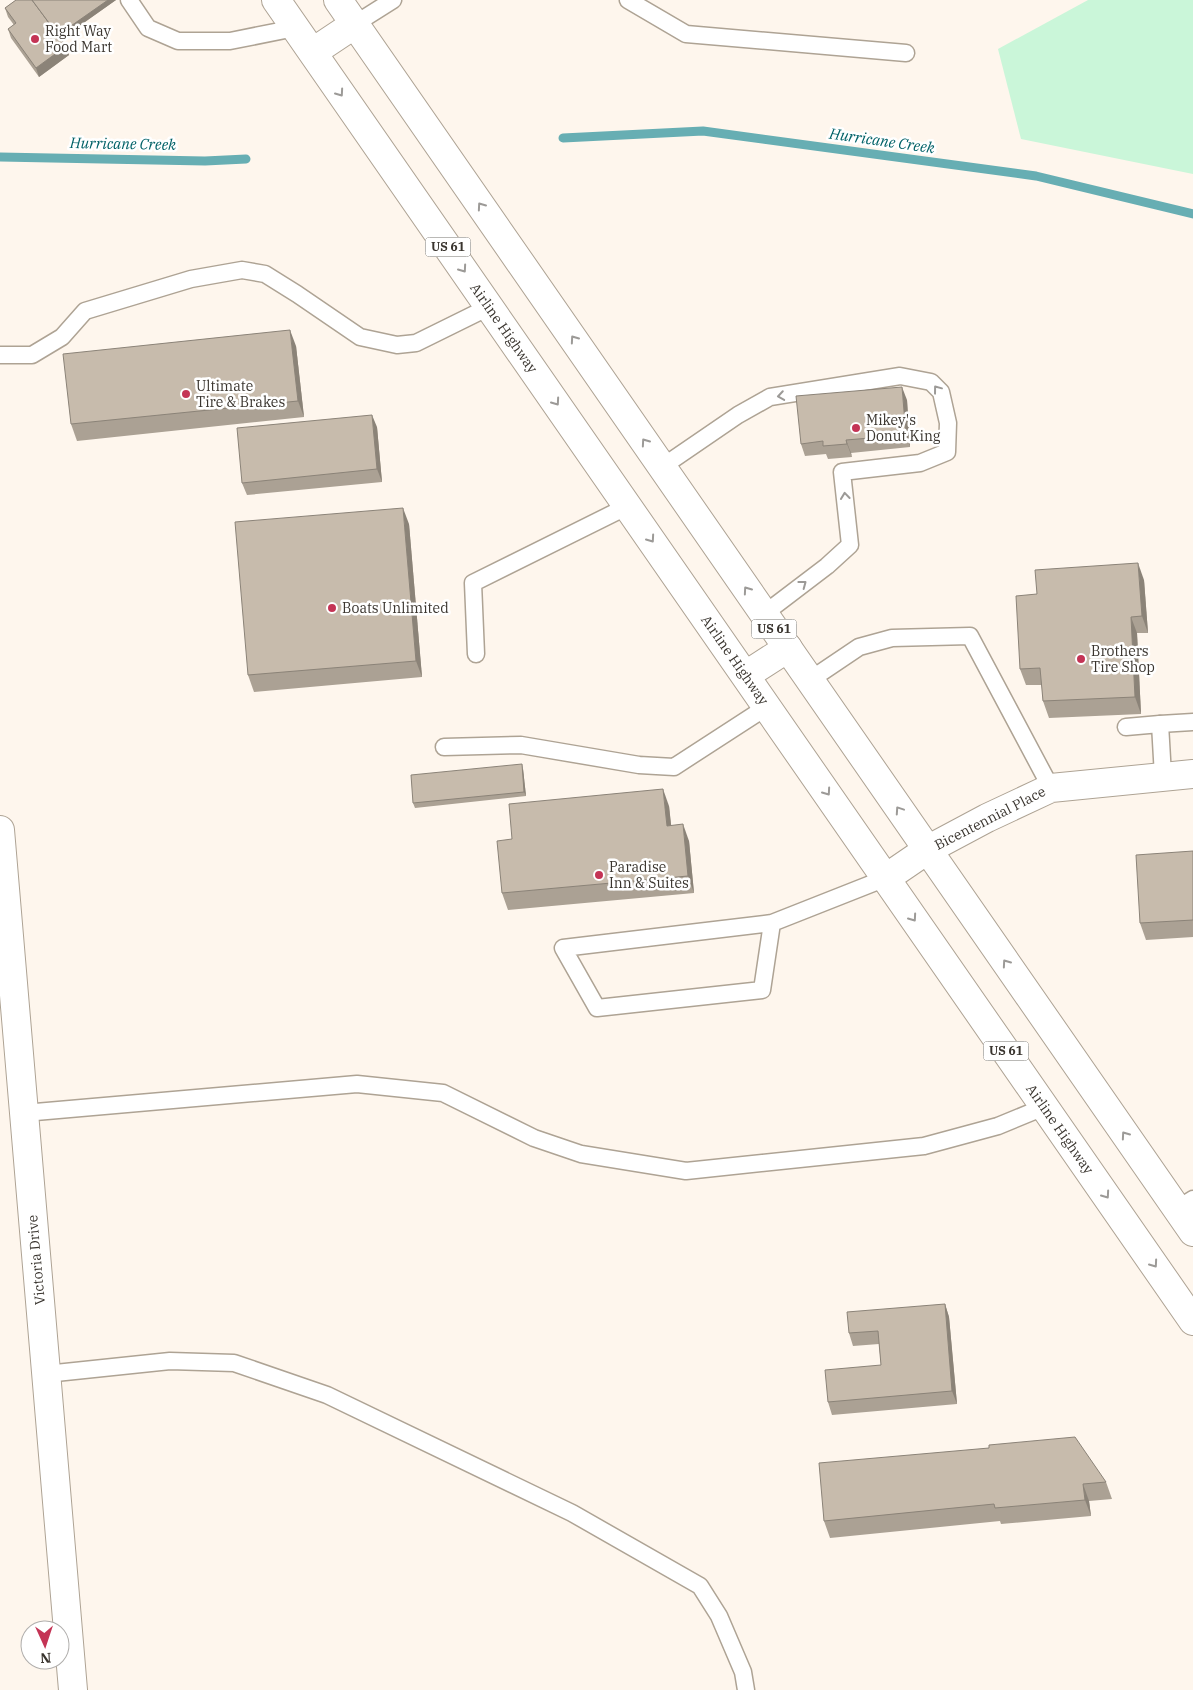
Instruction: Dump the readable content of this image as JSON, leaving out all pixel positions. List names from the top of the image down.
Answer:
{
  "streets": {
    "main road": [
      "US 61",
      "Airline Highway",
      "Bicentennial Place",
      "Victoria Drive"
    ]
  },
  "crossings": [
    ["US 61", "Bicentennial Place"],
    ["Airline Highway", "Bicentennial Place"]
  ],
  "water": ["Hurricane Creek"],
  "places": [
    "Right Way Food Mart",
    "Ultimate Tire & Brakes",
    "Mikey's Donut King",
    "Boats Unlimited",
    "Brothers Tire Shop",
    "Paradise Inn & Suites"
  ],
  "north": "bottom"
}
